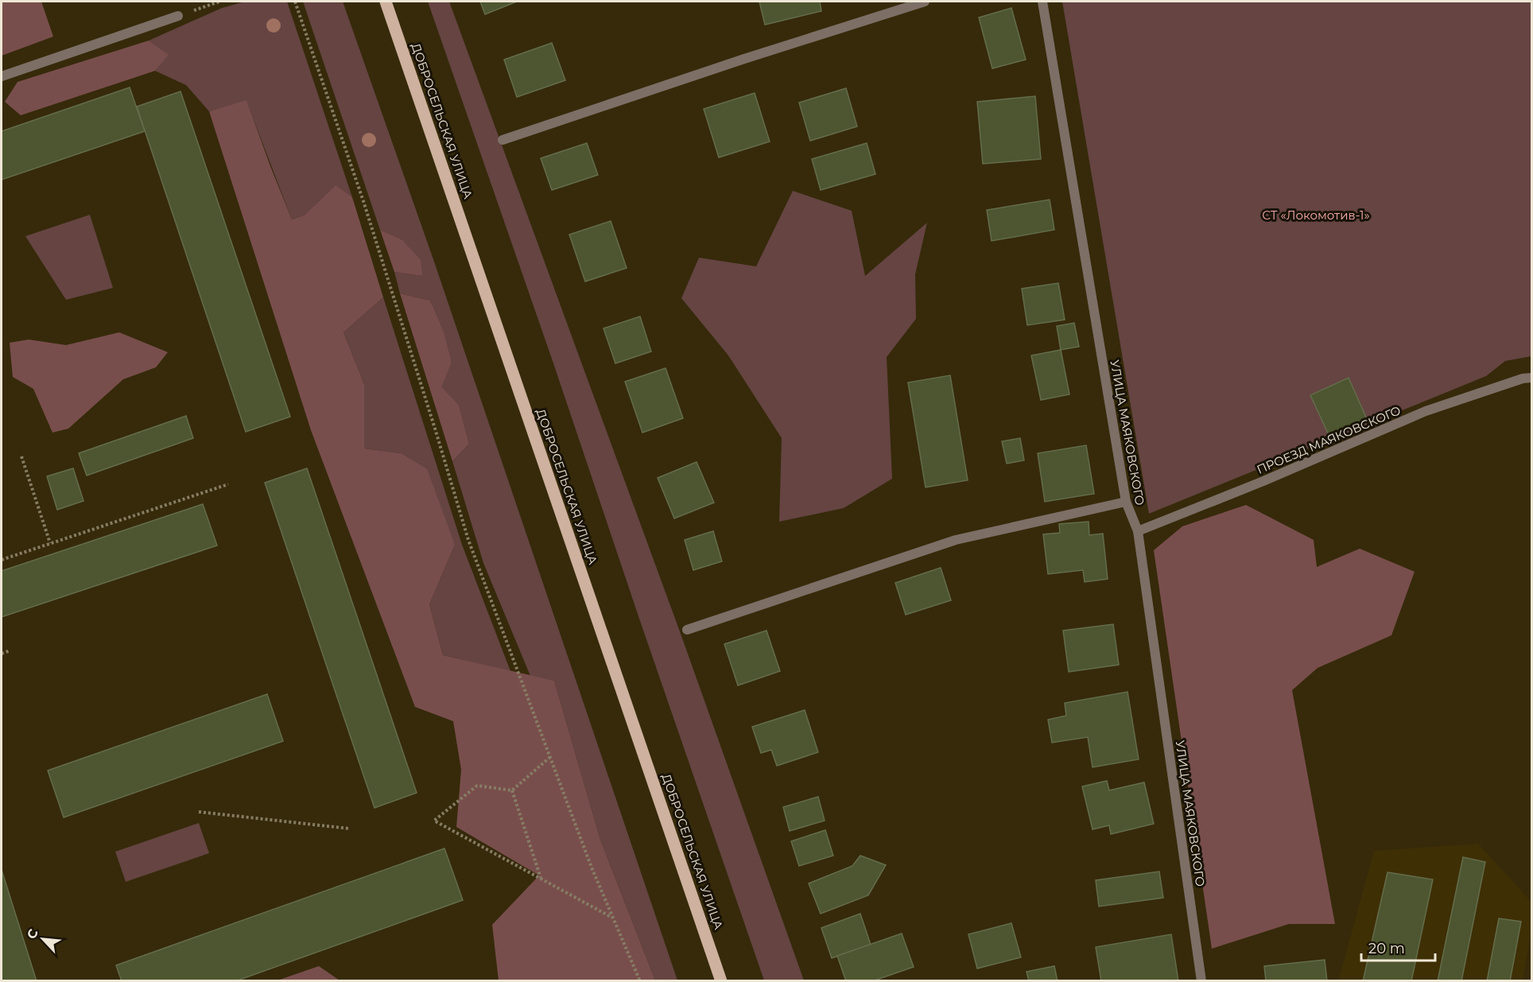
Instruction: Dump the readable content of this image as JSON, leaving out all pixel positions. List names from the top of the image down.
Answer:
{
  "streets": {
    "main road": ["ДОБРОСЕЛЬСКАЯ УЛИЦА"],
    "street": ["УЛИЦА МАЯКОВСКОГО", "ПРОЕЗД МАЯКОВСКОГО"]
  },
  "crossings": [
    ["УЛИЦА МАЯКОВСКОГО", "ПРОЕЗД МАЯКОВСКОГО"]
  ],
  "parks": ["СТ «Локомотив-1»"],
  "scale_bar": "20 m",
  "north": "top left"
}
